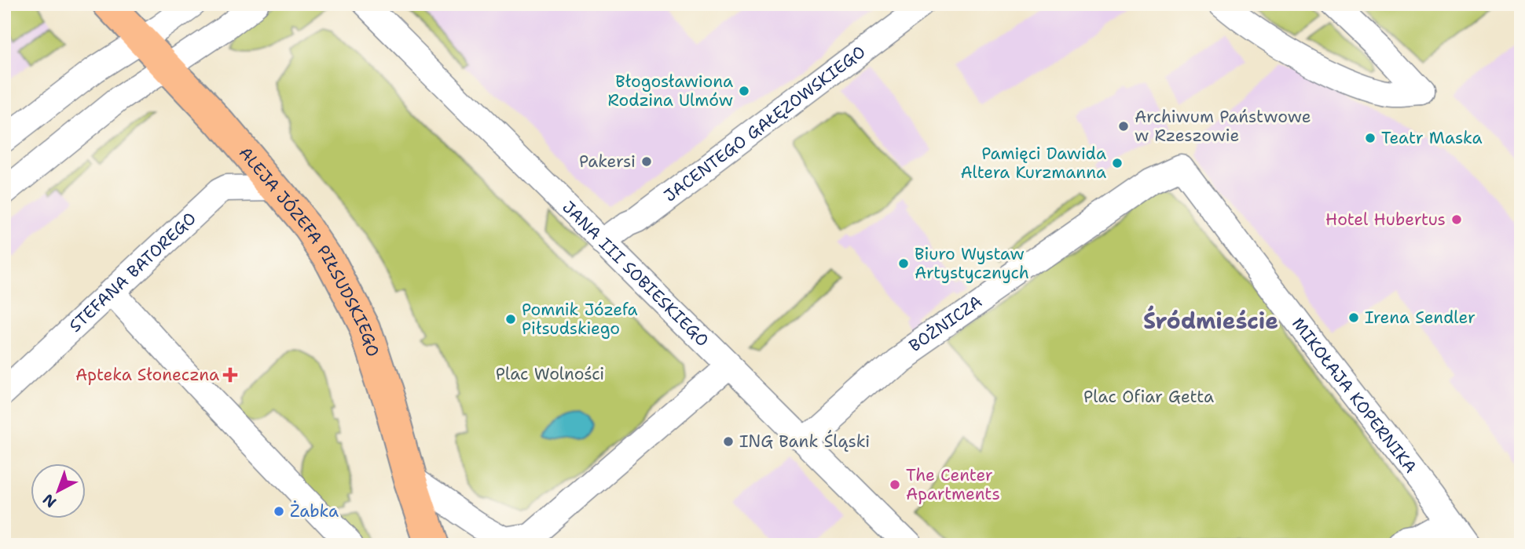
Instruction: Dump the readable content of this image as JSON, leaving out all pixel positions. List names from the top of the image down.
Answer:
{
  "streets": {
    "main road": ["ALEJA JÓZEFA PIŁSUDSKIEGO"],
    "street": [
      "JACENTEGO GAŁĘZOWSKIEGO",
      "STEFANA BATOREGO",
      "JANA III SOBIESKIEGO",
      "BOŻNICZA",
      "MIKOŁAJA KOPERNIKA"
    ]
  },
  "crossings": [
    ["JACENTEGO GAŁĘZOWSKIEGO", "JANA III SOBIESKIEGO"],
    ["ALEJA JÓZEFA PIŁSUDSKIEGO", "STEFANA BATOREGO"],
    ["JANA III SOBIESKIEGO", "BOŻNICZA"],
    ["BOŻNICZA", "MIKOŁAJA KOPERNIKA"]
  ],
  "districts": ["Śródmieście"],
  "parks": ["Plac Wolności", "Plac Ofiar Getta"],
  "places": {
    "other": [
      "Błogosławiona Rodzina Ulmów",
      "Archiwum Państwowe w Rzeszowie",
      "Teatr Maska",
      "Pakersi",
      "Pamięci Dawida Altera Kurzmanna",
      "Hotel Hubertus",
      "Biuro Wystaw Artystycznych",
      "Irena Sendler",
      "Pomnik Józefa Piłsudskiego",
      "ING Bank Śląski",
      "The Center Apartments",
      "Żabka"
    ],
    "health": ["Apteka Słoneczna"]
  },
  "north": "bottom left"
}
